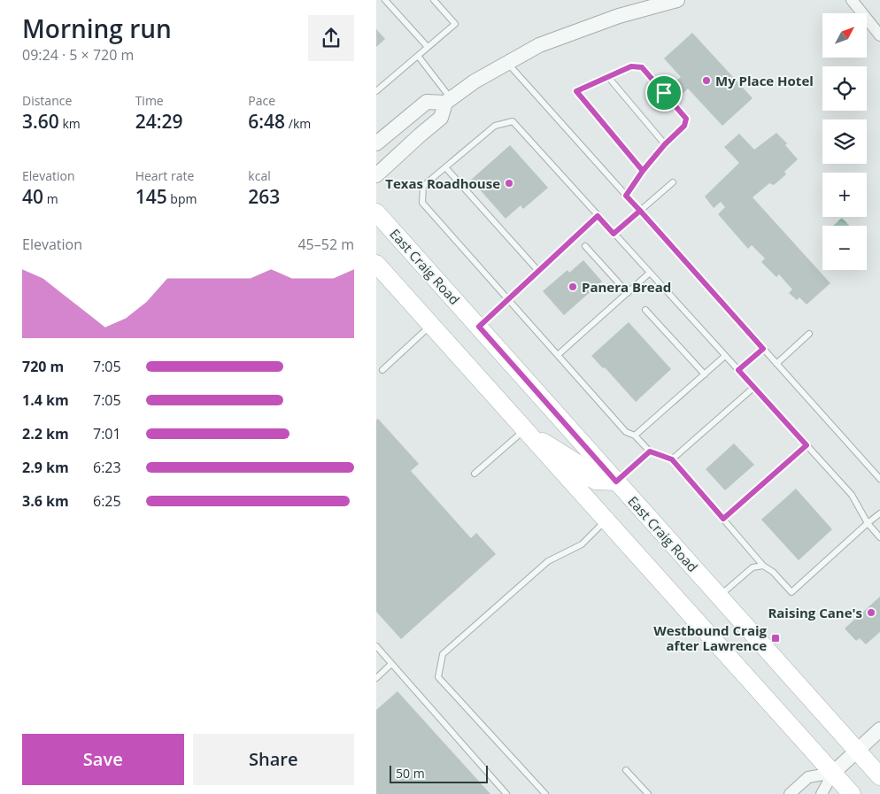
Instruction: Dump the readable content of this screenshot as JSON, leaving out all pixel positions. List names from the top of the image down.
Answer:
{
  "streets": {
    "main road": ["East Craig Road"]
  },
  "places": {
    "other": [
      "My Place Hotel",
      "Texas Roadhouse",
      "Panera Bread",
      "Raising Cane's"
    ],
    "transit": ["Westbound Craig after Lawrence"]
  },
  "scale_bar": "50 m",
  "north": "top right",
  "page": {
    "heading": ["Morning run", "09:24 · 5 × 720 m"],
    "map_buttons": ["+", "−"],
    "stats": [
      ["Distance", "3.60 km"],
      ["Time", "24:29"],
      ["Pace", "6:48 /km"],
      ["Elevation", "40 m"],
      ["Heart rate", "145 bpm"],
      ["kcal", "263"]
    ],
    "chart": ["Elevation", "45–52 m"],
    "list": [
      {
        "name": "720 m",
        "note": "7:05"
      },
      {
        "name": "1.4 km",
        "note": "7:05"
      },
      {
        "name": "2.2 km",
        "note": "7:01"
      },
      {
        "name": "2.9 km",
        "note": "6:23"
      },
      {
        "name": "3.6 km",
        "note": "6:25"
      }
    ],
    "buttons": ["Save", "Share"],
    "scale": "50 m"
  }
}
